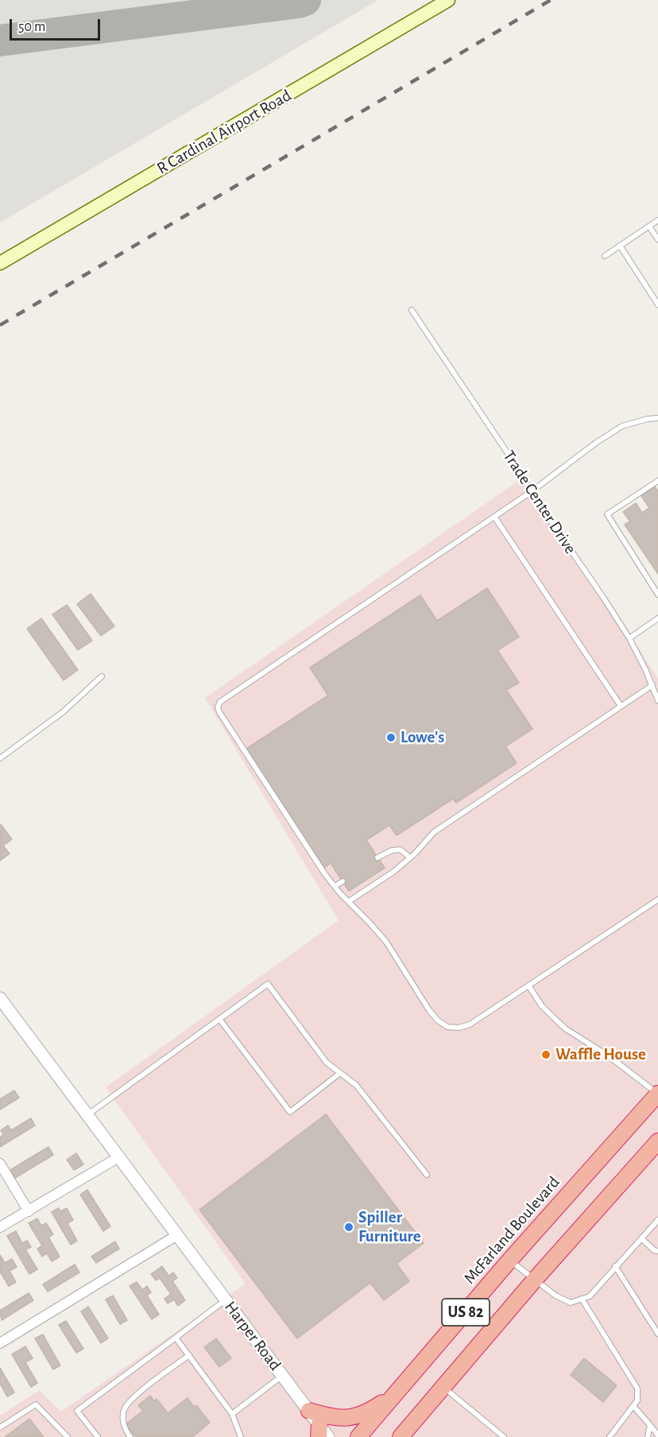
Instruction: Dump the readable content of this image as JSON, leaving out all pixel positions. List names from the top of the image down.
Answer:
{
  "streets": {
    "highway": ["McFarland Boulevard", "US 82"],
    "main road": ["R Cardinal Airport Road"],
    "street": ["Harper Road"],
    "lane": ["Trade Center Drive"]
  },
  "places": ["Lowe's", "Waffle House", "Spiller Furniture"],
  "scale_bar": "50 m"
}
